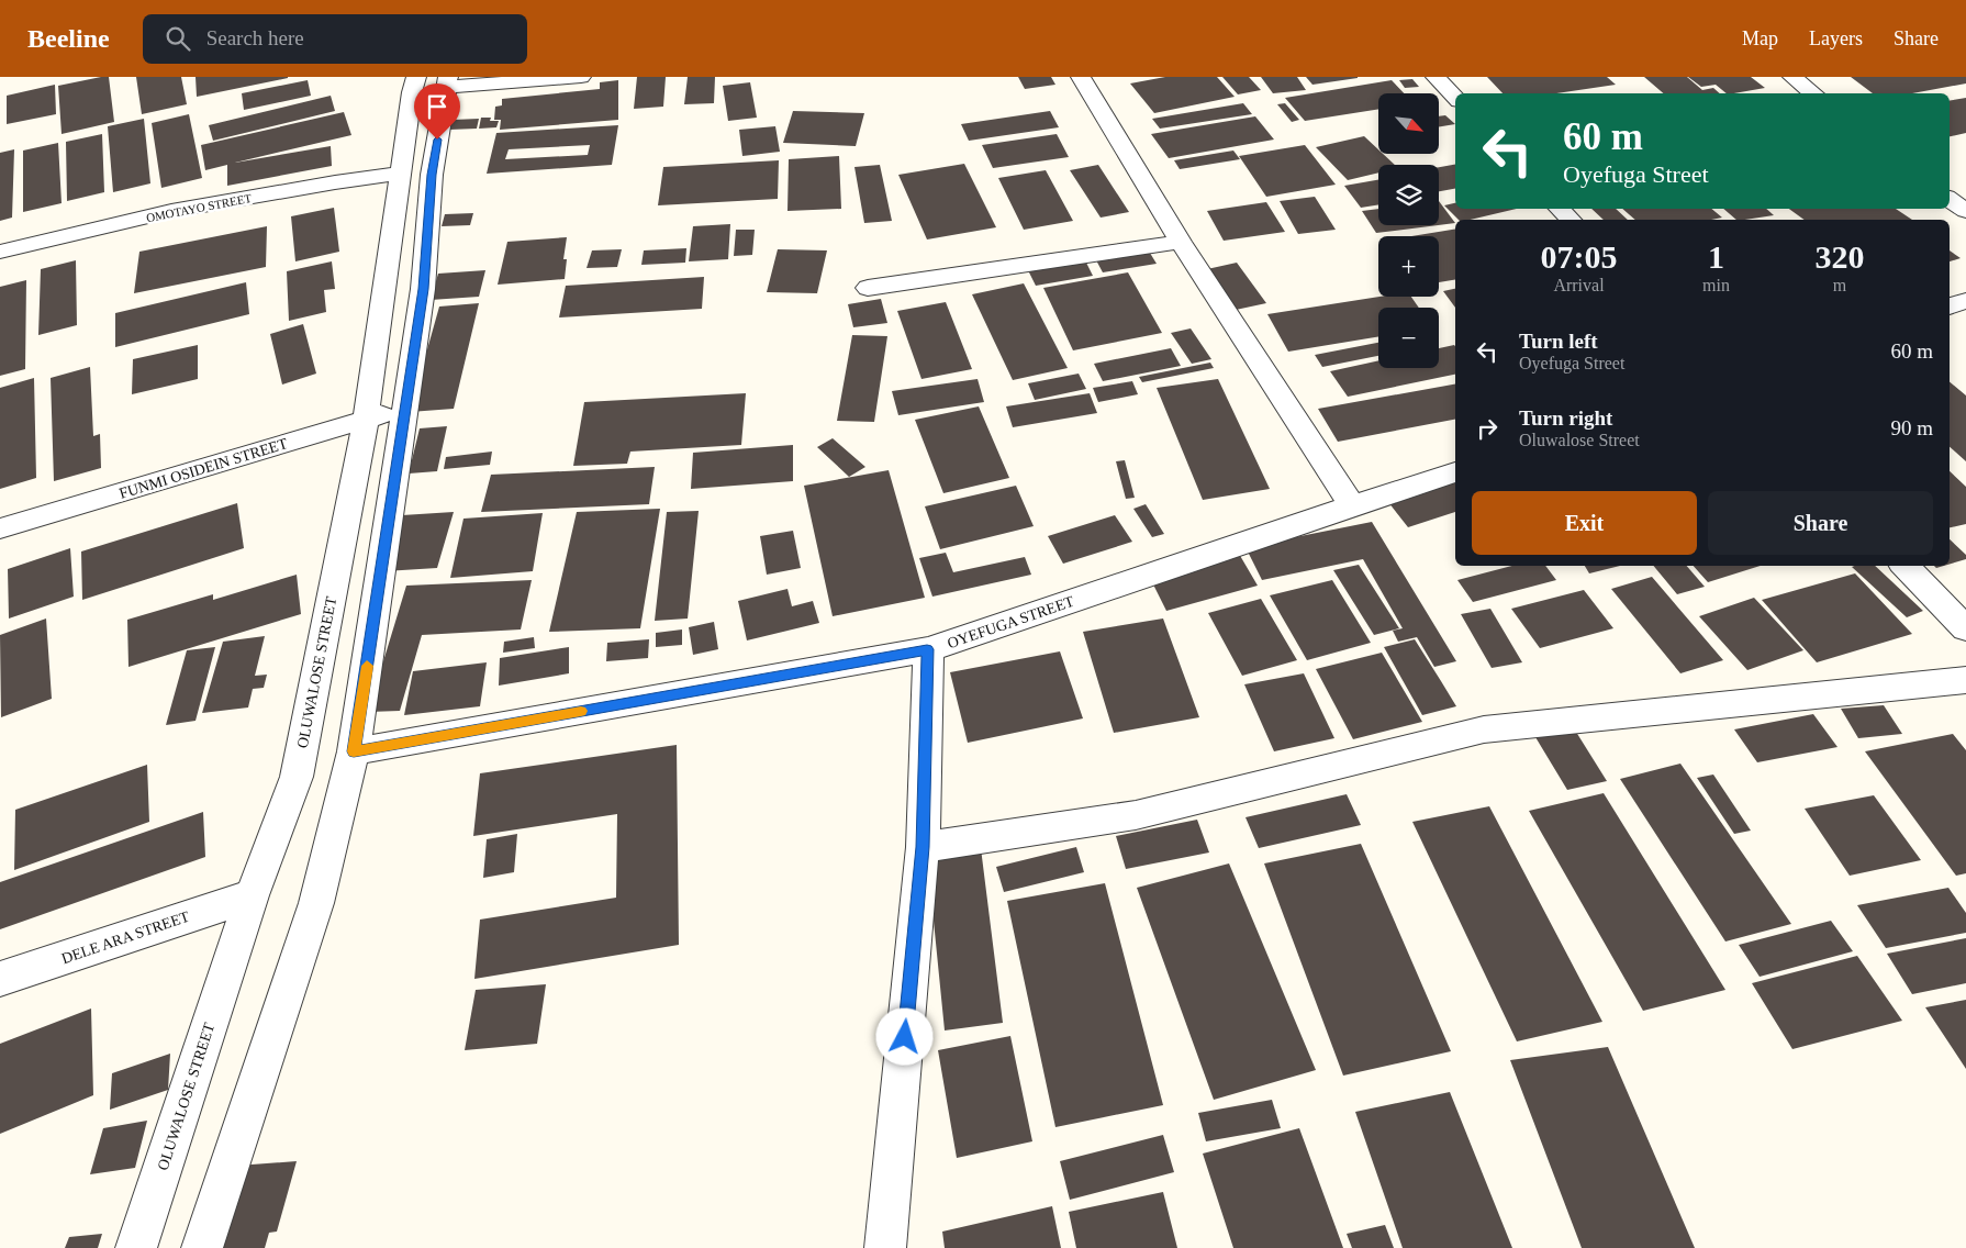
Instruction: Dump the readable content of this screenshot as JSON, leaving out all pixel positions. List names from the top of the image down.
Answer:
{
  "streets": {
    "street": [
      "OMOTAYO STREET",
      "FUNMI OSIDEIN STREET",
      "OYEFUGA STREET",
      "OLUWALOSE STREET",
      "DELE ARA STREET"
    ]
  },
  "crossings": [
    ["OMOTAYO STREET", "OLUWALOSE STREET"],
    ["FUNMI OSIDEIN STREET", "OLUWALOSE STREET"],
    ["OLUWALOSE STREET", "DELE ARA STREET"]
  ],
  "north": "bottom right",
  "page": {
    "header": "Beeline",
    "search": "Search here",
    "nav": ["Map", "Layers", "Share"],
    "map_buttons": ["+", "−"],
    "turn": ["60 m", "Oyefuga Street"],
    "eta": [
      "07:05",
      "Arrival",
      "1",
      "min",
      "320",
      "m"
    ],
    "list": [
      {
        "name": "Turn left",
        "note": "Oyefuga Street",
        "value": "60 m"
      },
      {
        "name": "Turn right",
        "note": "Oluwalose Street",
        "value": "90 m"
      }
    ],
    "buttons": ["Exit", "Share"]
  }
}
